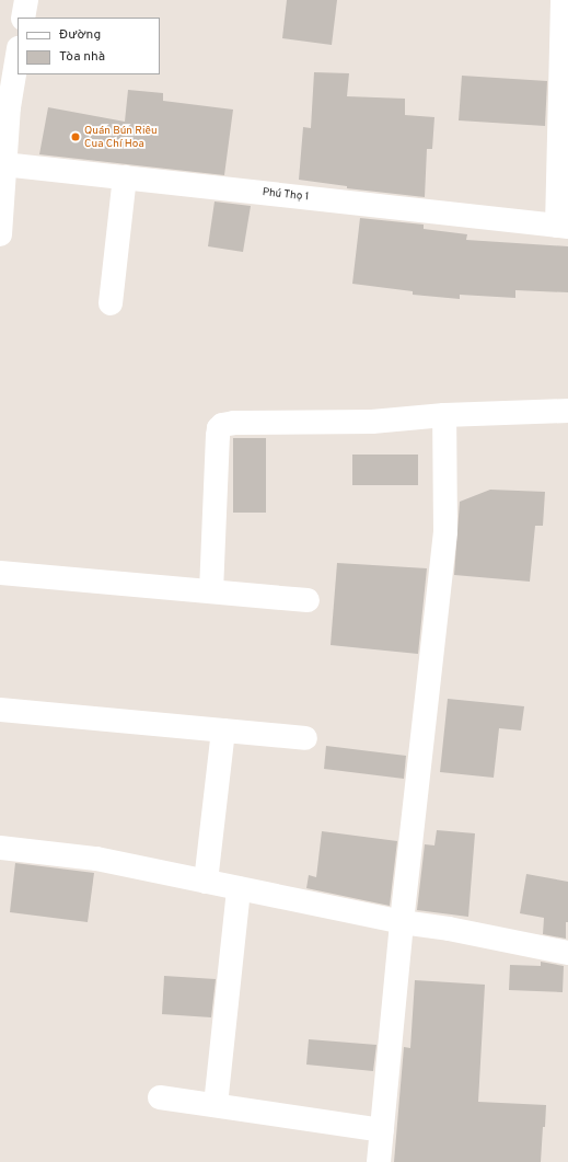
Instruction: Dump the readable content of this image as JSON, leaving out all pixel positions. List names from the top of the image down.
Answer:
{
  "streets": {
    "street": ["Phú Thọ 1"]
  },
  "places": ["Quán Bún Riêu Cua Chí Hoa"],
  "legend": ["Đường", "Tòa nhà"]
}
